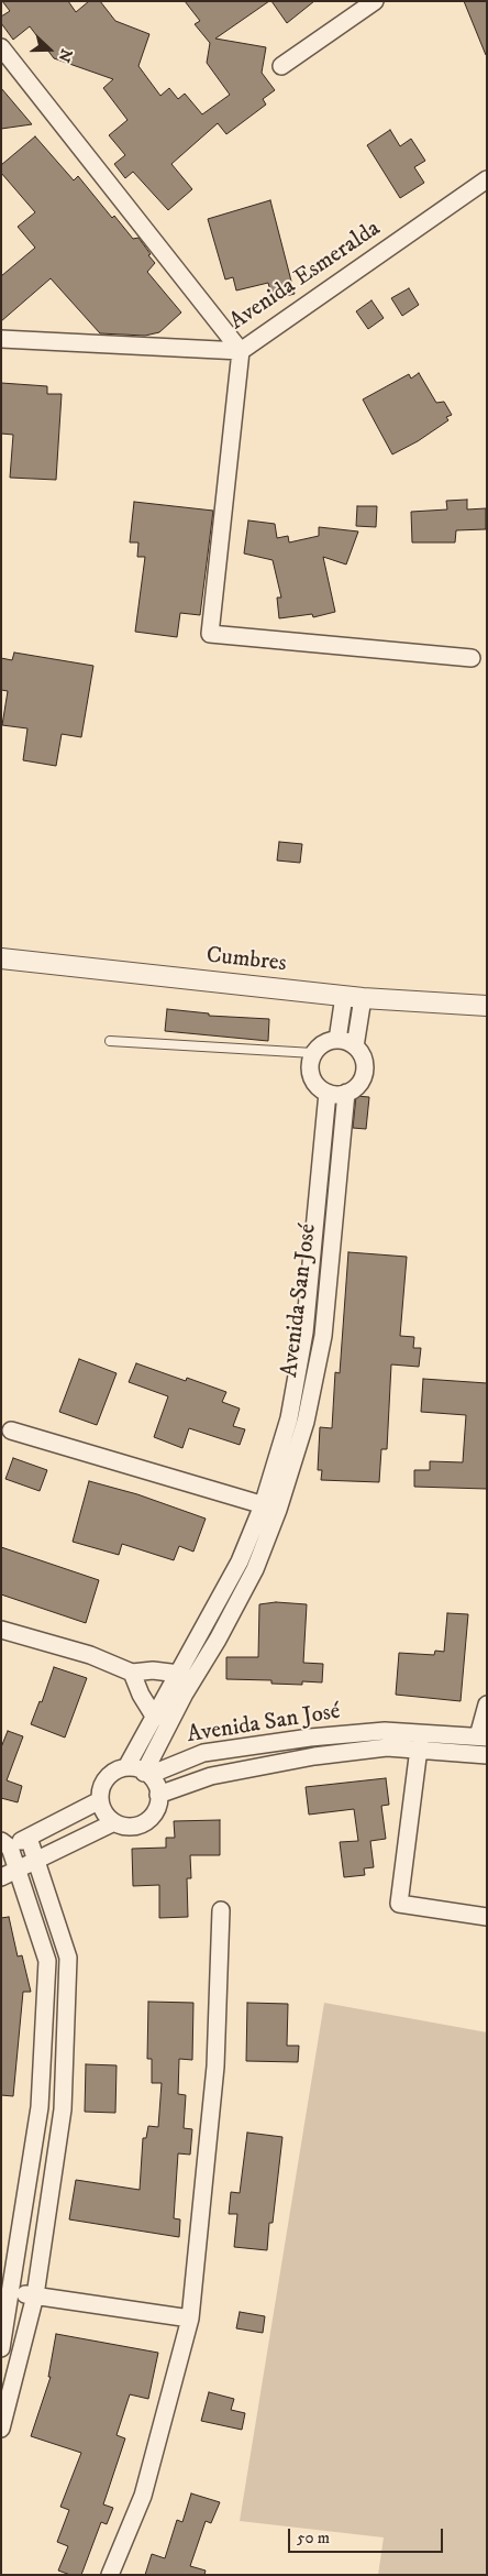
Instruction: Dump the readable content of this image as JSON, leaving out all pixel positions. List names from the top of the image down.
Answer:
{
  "streets": {
    "street": ["Avenida Esmeralda", "Cumbres", "Avenida San José"]
  },
  "scale_bar": "50 m",
  "north": "right"
}
